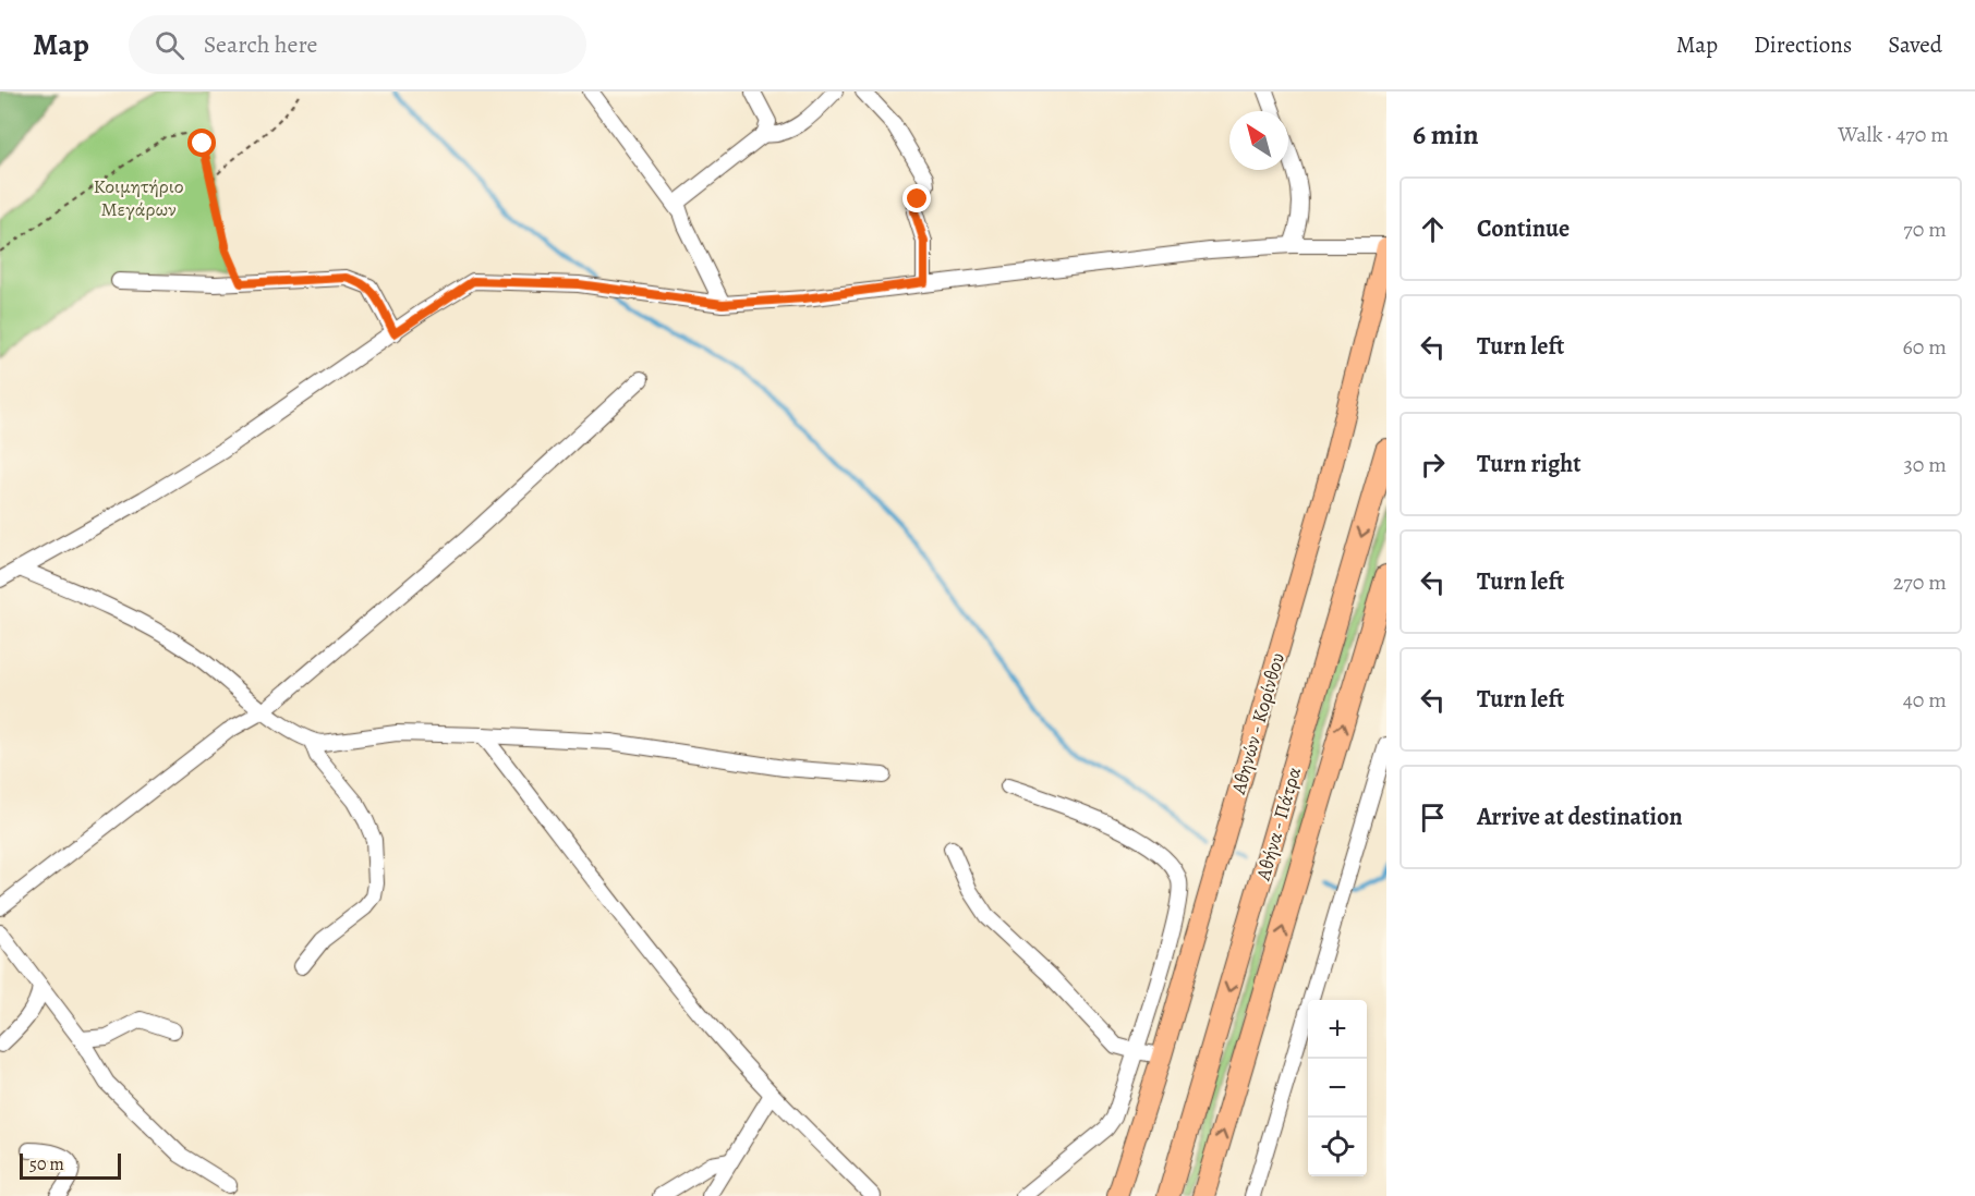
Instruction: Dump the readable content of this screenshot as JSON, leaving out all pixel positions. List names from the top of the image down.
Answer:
{
  "streets": {
    "highway": ["Αθήνα - Πάτρα"],
    "main road": ["Αθηνών - Κορίνθου"]
  },
  "parks": ["Κοιμητήριο Μεγάρων"],
  "scale_bar": "50 m",
  "north": "top left",
  "page": {
    "header": "Map",
    "search": "Search here",
    "nav": ["Map", "Directions", "Saved"],
    "heading": ["6 min", "Walk · 470 m"],
    "list": [
      ["Continue", "70 m"],
      ["Turn left", "60 m"],
      ["Turn right", "30 m"],
      ["Turn left", "270 m"],
      ["Turn left", "40 m"],
      "Arrive at destination"
    ],
    "map_buttons": ["+", "−"],
    "scale": "50 m"
  }
}
